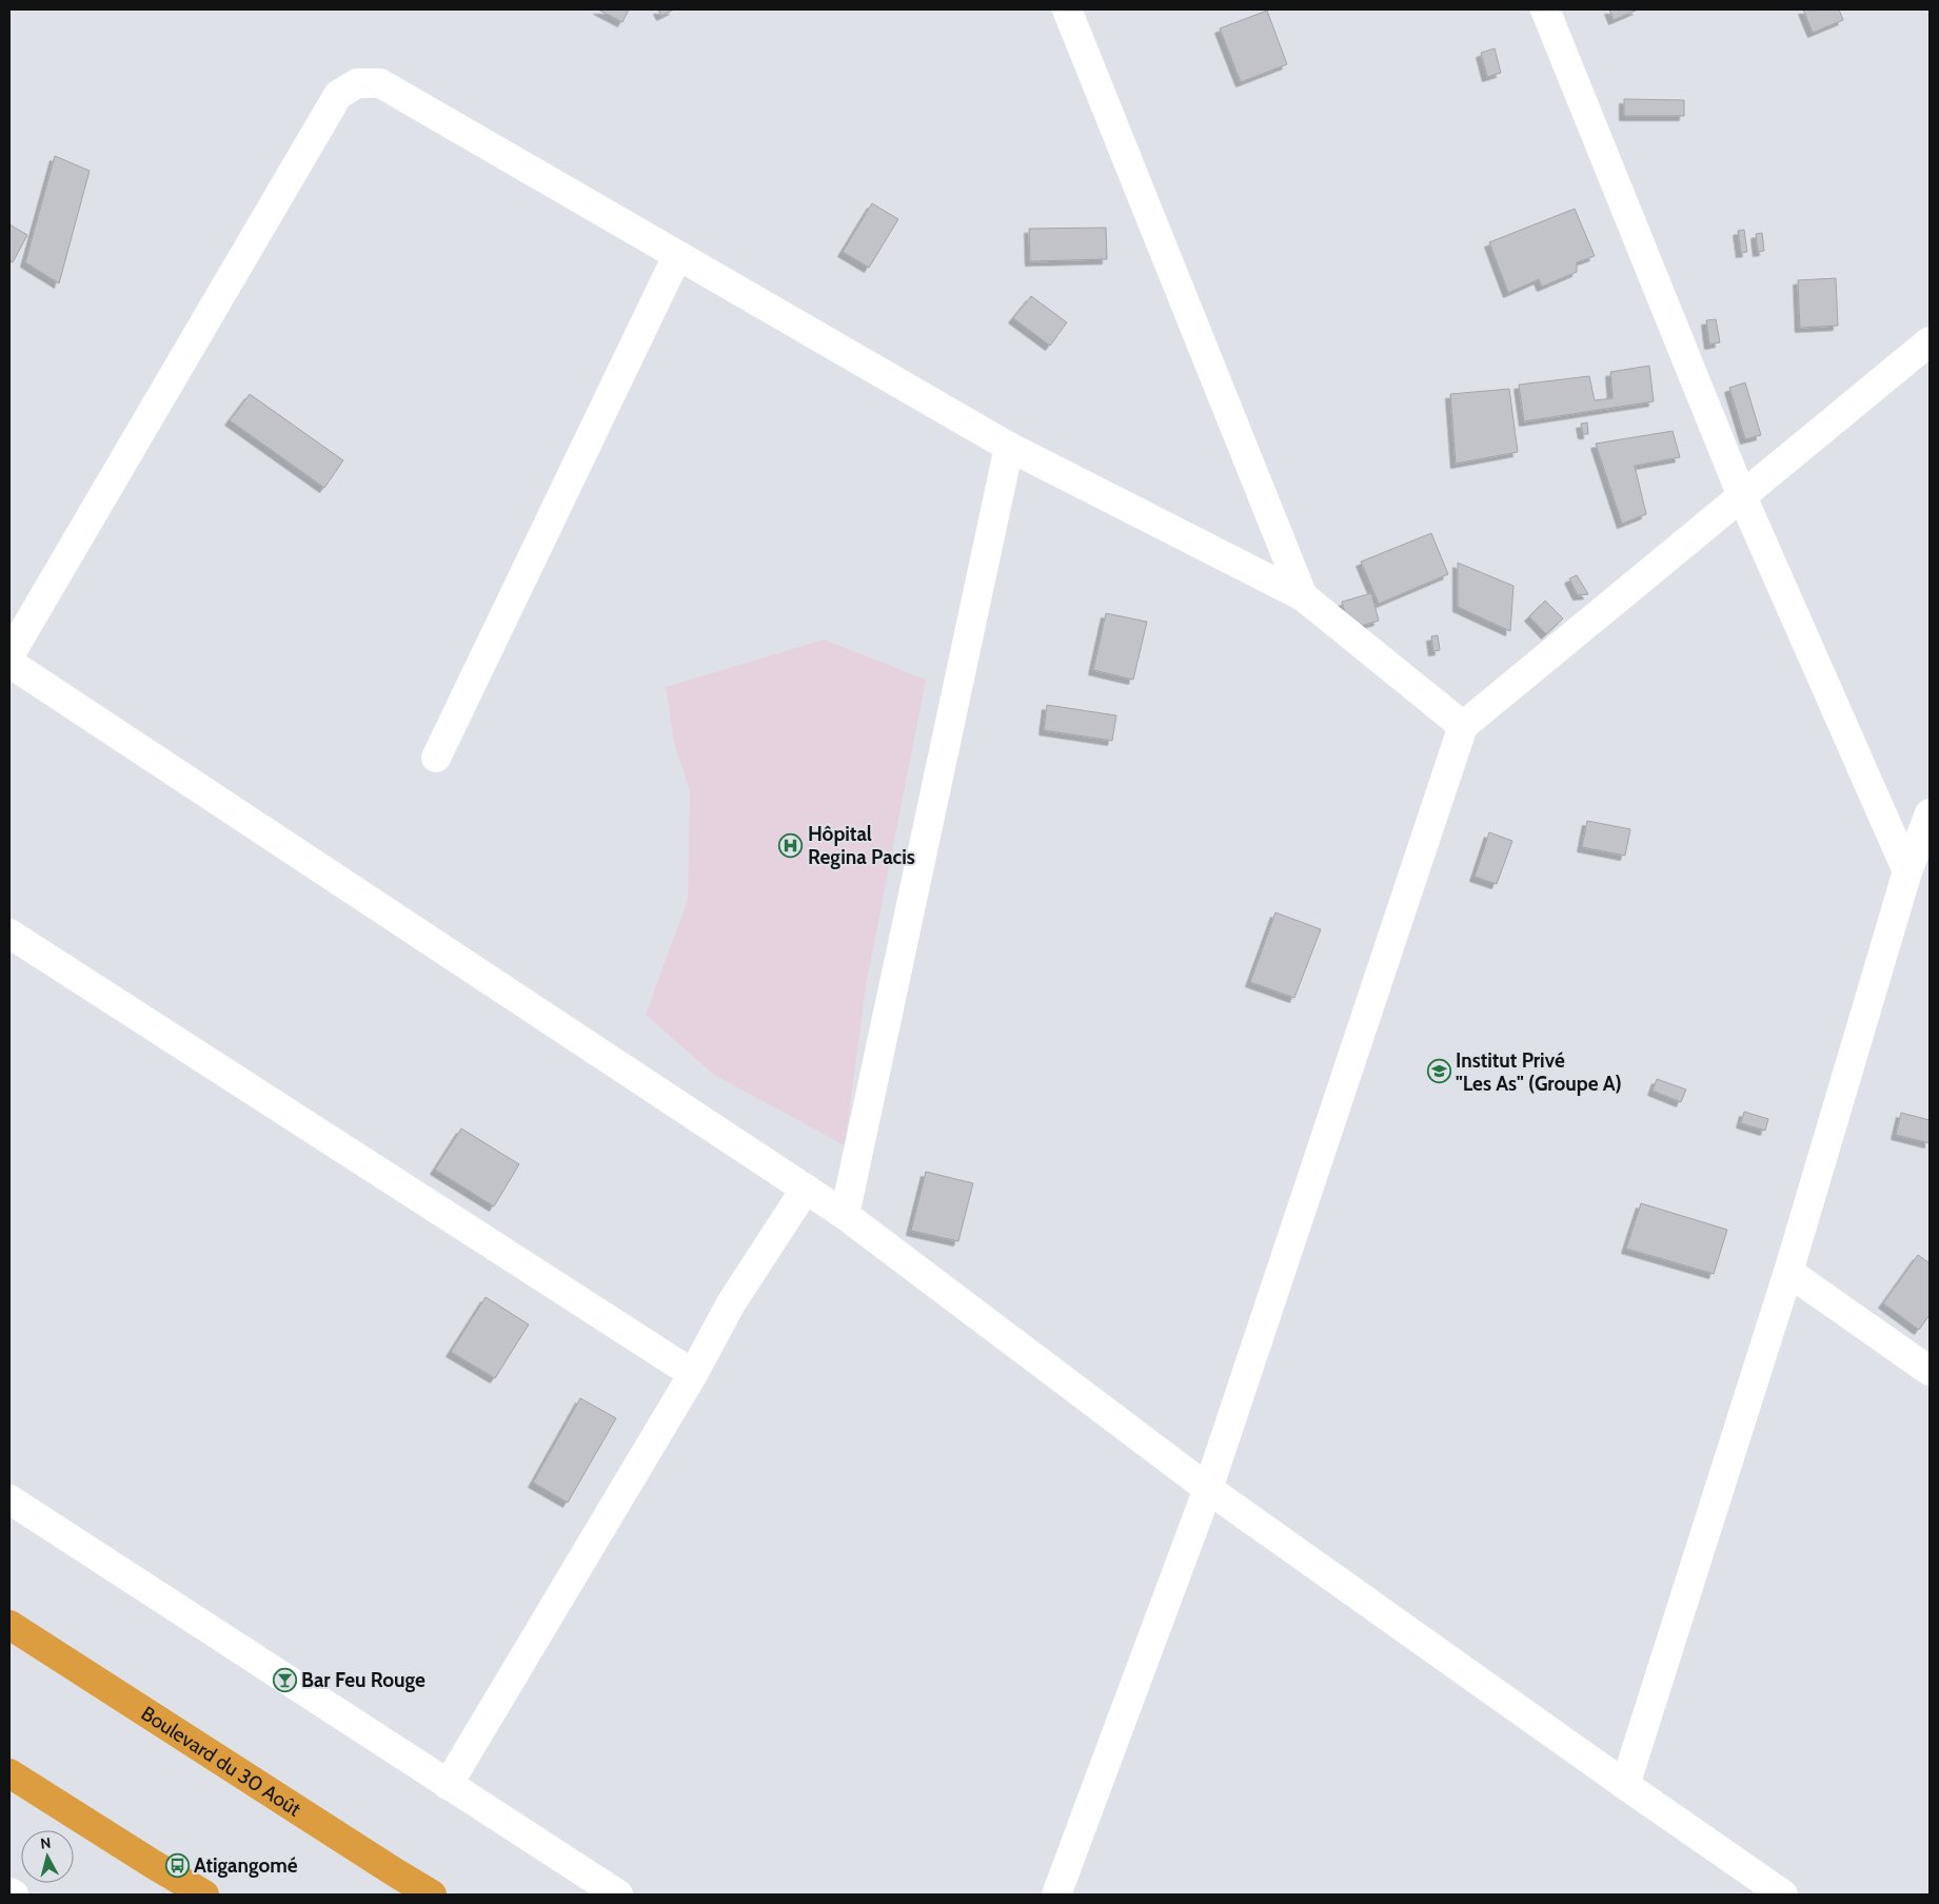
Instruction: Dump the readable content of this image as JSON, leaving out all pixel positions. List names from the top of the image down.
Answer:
{
  "streets": {
    "highway": ["Boulevard du 30 Août"]
  },
  "places": {
    "hospital": ["Hôpital Regina Pacis"],
    "school or university": ["Institut Privé \"Les As\" (Groupe A)"],
    "bar": ["Bar Feu Rouge"],
    "bus stop": ["Atigangomé"]
  },
  "north": "top"
}
